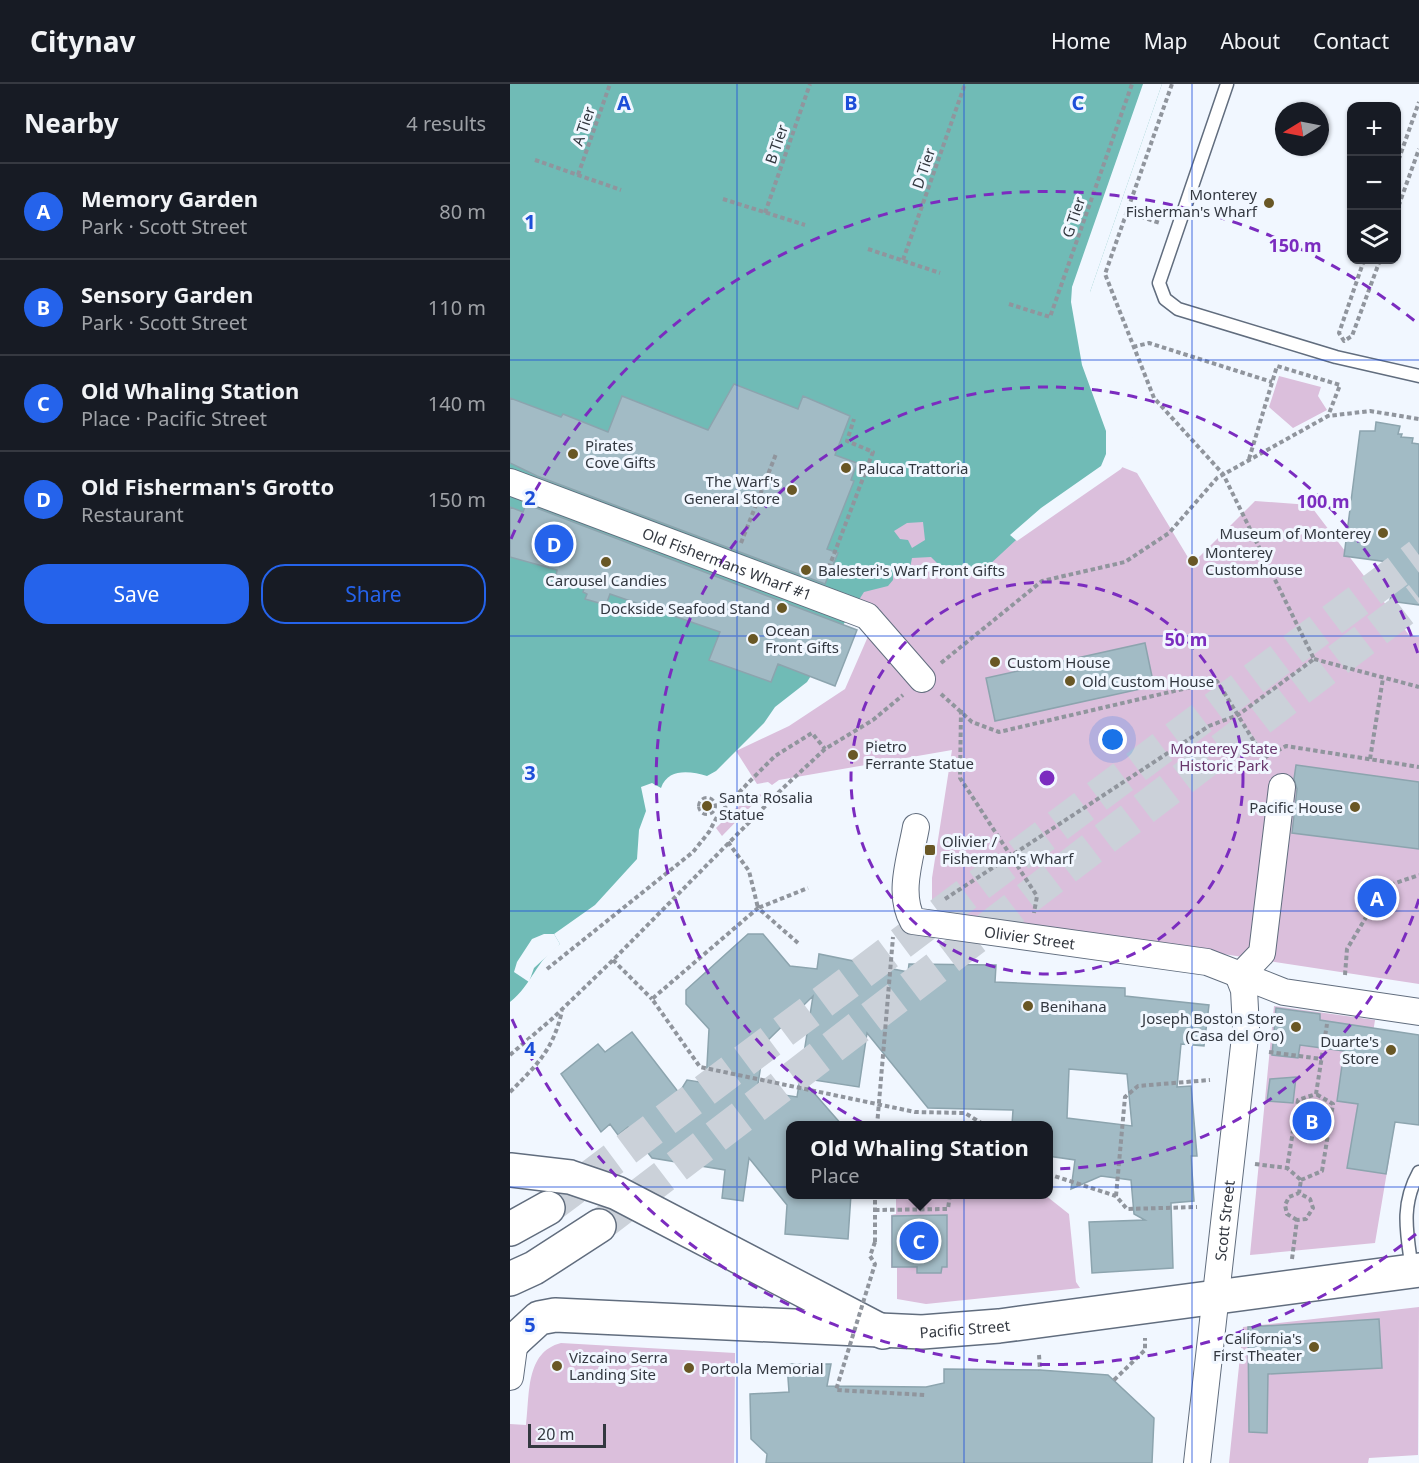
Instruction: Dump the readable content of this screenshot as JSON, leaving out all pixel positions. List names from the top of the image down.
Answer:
{
  "streets": {
    "main road": ["Pacific Street"],
    "street": ["Old Fishermans Wharf #1", "Olivier Street", "Scott Street"],
    "path": [
      "A Tier",
      "B Tier",
      "D Tier",
      "G Tier"
    ]
  },
  "crossings": [
    ["Olivier Street", "Scott Street"],
    ["Scott Street", "Pacific Street"]
  ],
  "parks": ["Monterey State Historic Park"],
  "places": {
    "other": [
      "Monterey Fisherman's Wharf",
      "Pirates Cove Gifts",
      "Paluca Trattoria",
      "The Warf's General Store",
      "Museum of Monterey",
      "Monterey Customhouse",
      "Carousel Candies",
      "Balesteri's Warf Front Gifts",
      "Dockside Seafood Stand",
      "Ocean Front Gifts",
      "Custom House",
      "Old Custom House",
      "Pietro Ferrante Statue",
      "Santa Rosalia Statue",
      "Pacific House",
      "Benihana",
      "Joseph Boston Store (Casa del Oro)",
      "Duarte's Store",
      "California's First Theater",
      "Vizcaino Serra Landing Site",
      "Portola Memorial"
    ],
    "transit": ["Olivier / Fisherman's Wharf"]
  },
  "scale_bar": "20 m",
  "north": "left",
  "page": {
    "header": "Citynav",
    "nav": [
      "Home",
      "Map",
      "About",
      "Contact"
    ],
    "heading": ["Nearby", "4 results"],
    "map_buttons": ["+", "−"],
    "list": [
      {
        "mark": "A",
        "name": "Memory Garden",
        "note": "Park · Scott Street",
        "value": "80 m"
      },
      {
        "mark": "B",
        "name": "Sensory Garden",
        "note": "Park · Scott Street",
        "value": "110 m"
      },
      {
        "mark": "C",
        "name": "Old Whaling Station",
        "note": "Place · Pacific Street",
        "value": "140 m"
      },
      {
        "mark": "D",
        "name": "Old Fisherman's Grotto",
        "note": "Restaurant",
        "value": "150 m"
      }
    ],
    "pins": [
      "D",
      "A",
      "B",
      "C"
    ],
    "buttons": ["Save", "Share"],
    "popup": ["Old Whaling Station", "Place"],
    "scale": "20 m"
  },
  "grid": {
    "columns": ["A", "B", "C"],
    "rows": [
      "1",
      "2",
      "3",
      "4",
      "5"
    ]
  },
  "rings": ["150 m", "100 m", "50 m"]
}
